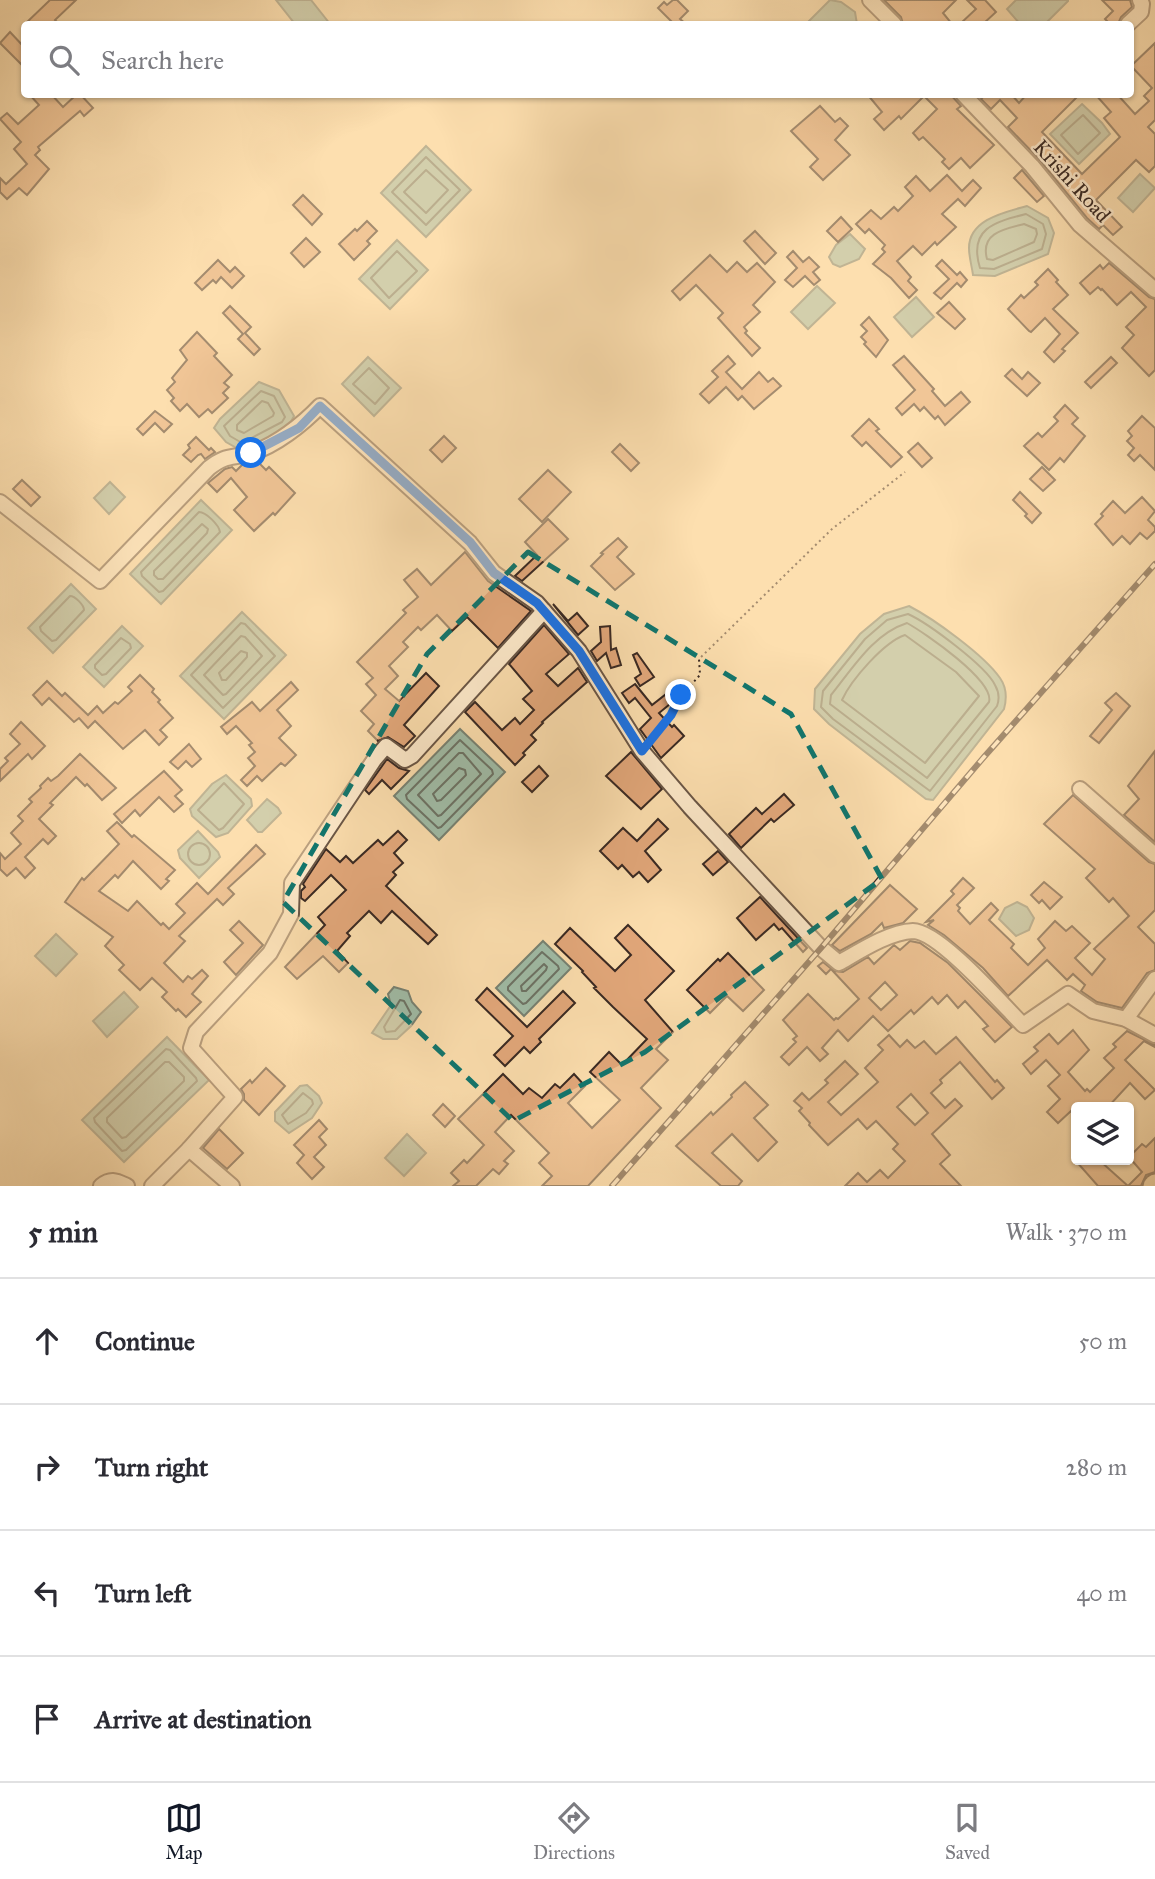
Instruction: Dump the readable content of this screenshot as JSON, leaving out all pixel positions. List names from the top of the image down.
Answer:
{
  "streets": {
    "street": ["Krishi Road"]
  },
  "page": {
    "search": "Search here",
    "heading": ["5 min", "Walk · 370 m"],
    "list": [
      ["Continue", "50 m"],
      ["Turn right", "280 m"],
      ["Turn left", "40 m"],
      "Arrive at destination"
    ],
    "nav": ["Map", "Directions", "Saved"]
  }
}
